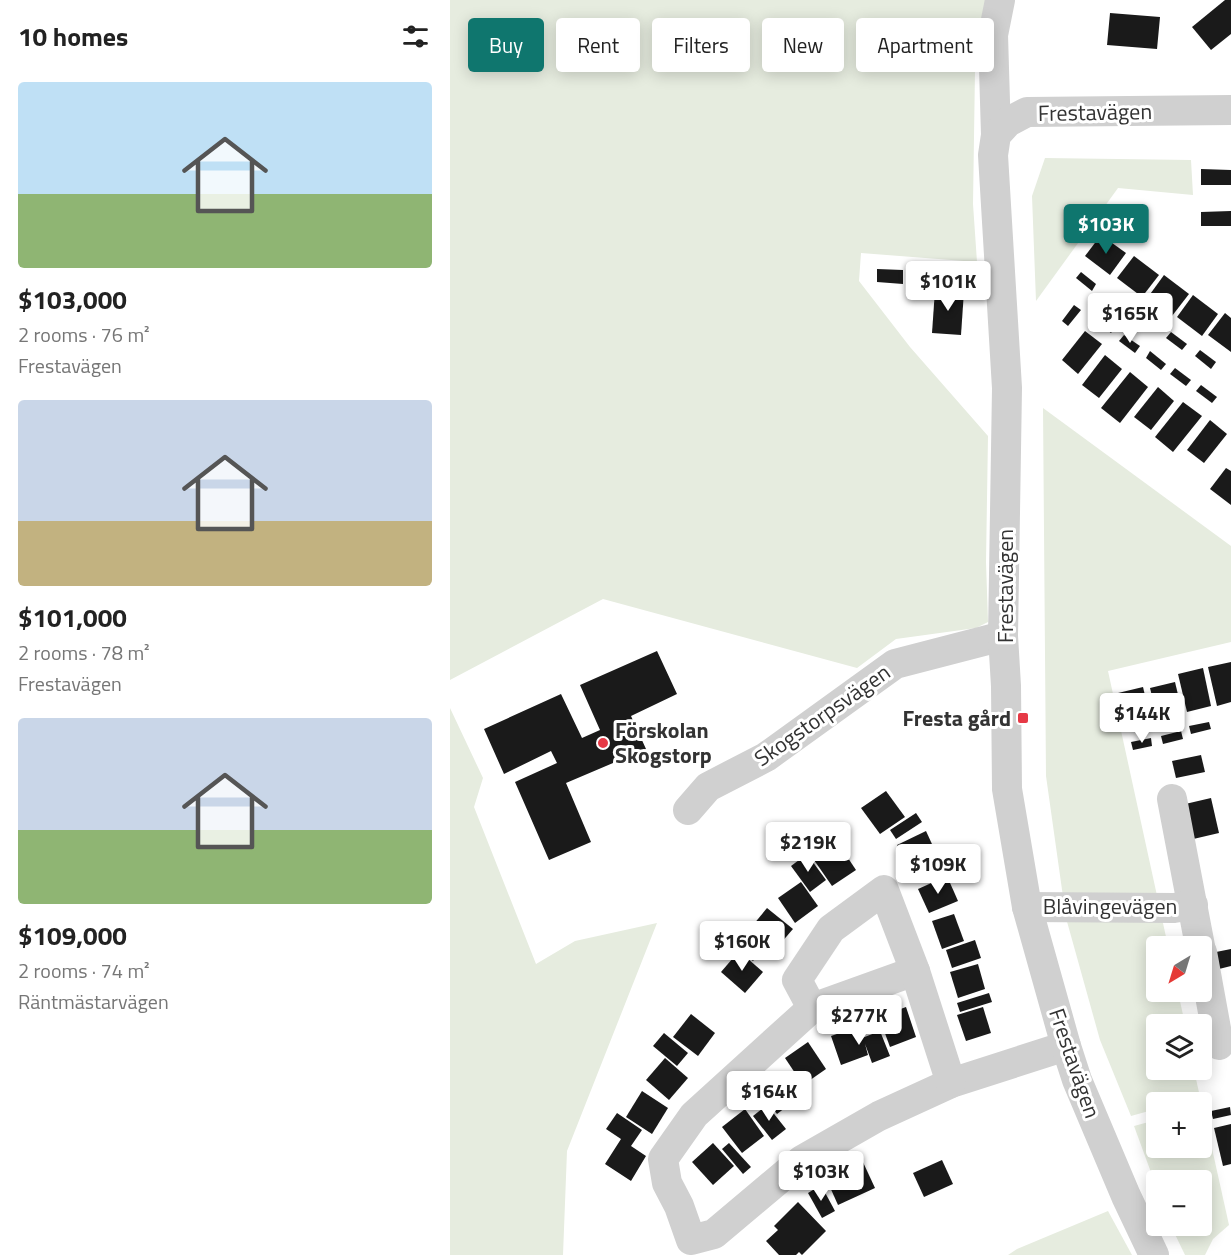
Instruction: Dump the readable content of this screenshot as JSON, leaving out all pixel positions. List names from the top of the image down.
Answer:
{
  "streets": {
    "street": ["Frestavägen", "Skogstorpsvägen", "Blåvingevägen"]
  },
  "crossings": [
    ["Frestavägen", "Skogstorpsvägen"],
    ["Frestavägen", "Blåvingevägen"]
  ],
  "places": {
    "transit": ["Fresta gård"],
    "other": ["Förskolan Skogstorp"]
  },
  "north": "bottom left",
  "page": {
    "heading": "10 homes",
    "chip": [
      "Buy",
      "Rent",
      "Filters",
      "New",
      "Apartment"
    ],
    "list": [
      {
        "name": "$103,000",
        "note": "2 rooms · 76 m² · Frestavägen"
      },
      {
        "name": "$101,000",
        "note": "2 rooms · 78 m² · Frestavägen"
      },
      {
        "name": "$109,000",
        "note": "2 rooms · 74 m² · Räntmästarvägen"
      }
    ],
    "price": [
      "$103K",
      "$101K",
      "$165K",
      "$144K",
      "$219K",
      "$109K",
      "$160K",
      "$277K",
      "$164K",
      "$103K"
    ],
    "map_buttons": ["+", "−"]
  }
}
